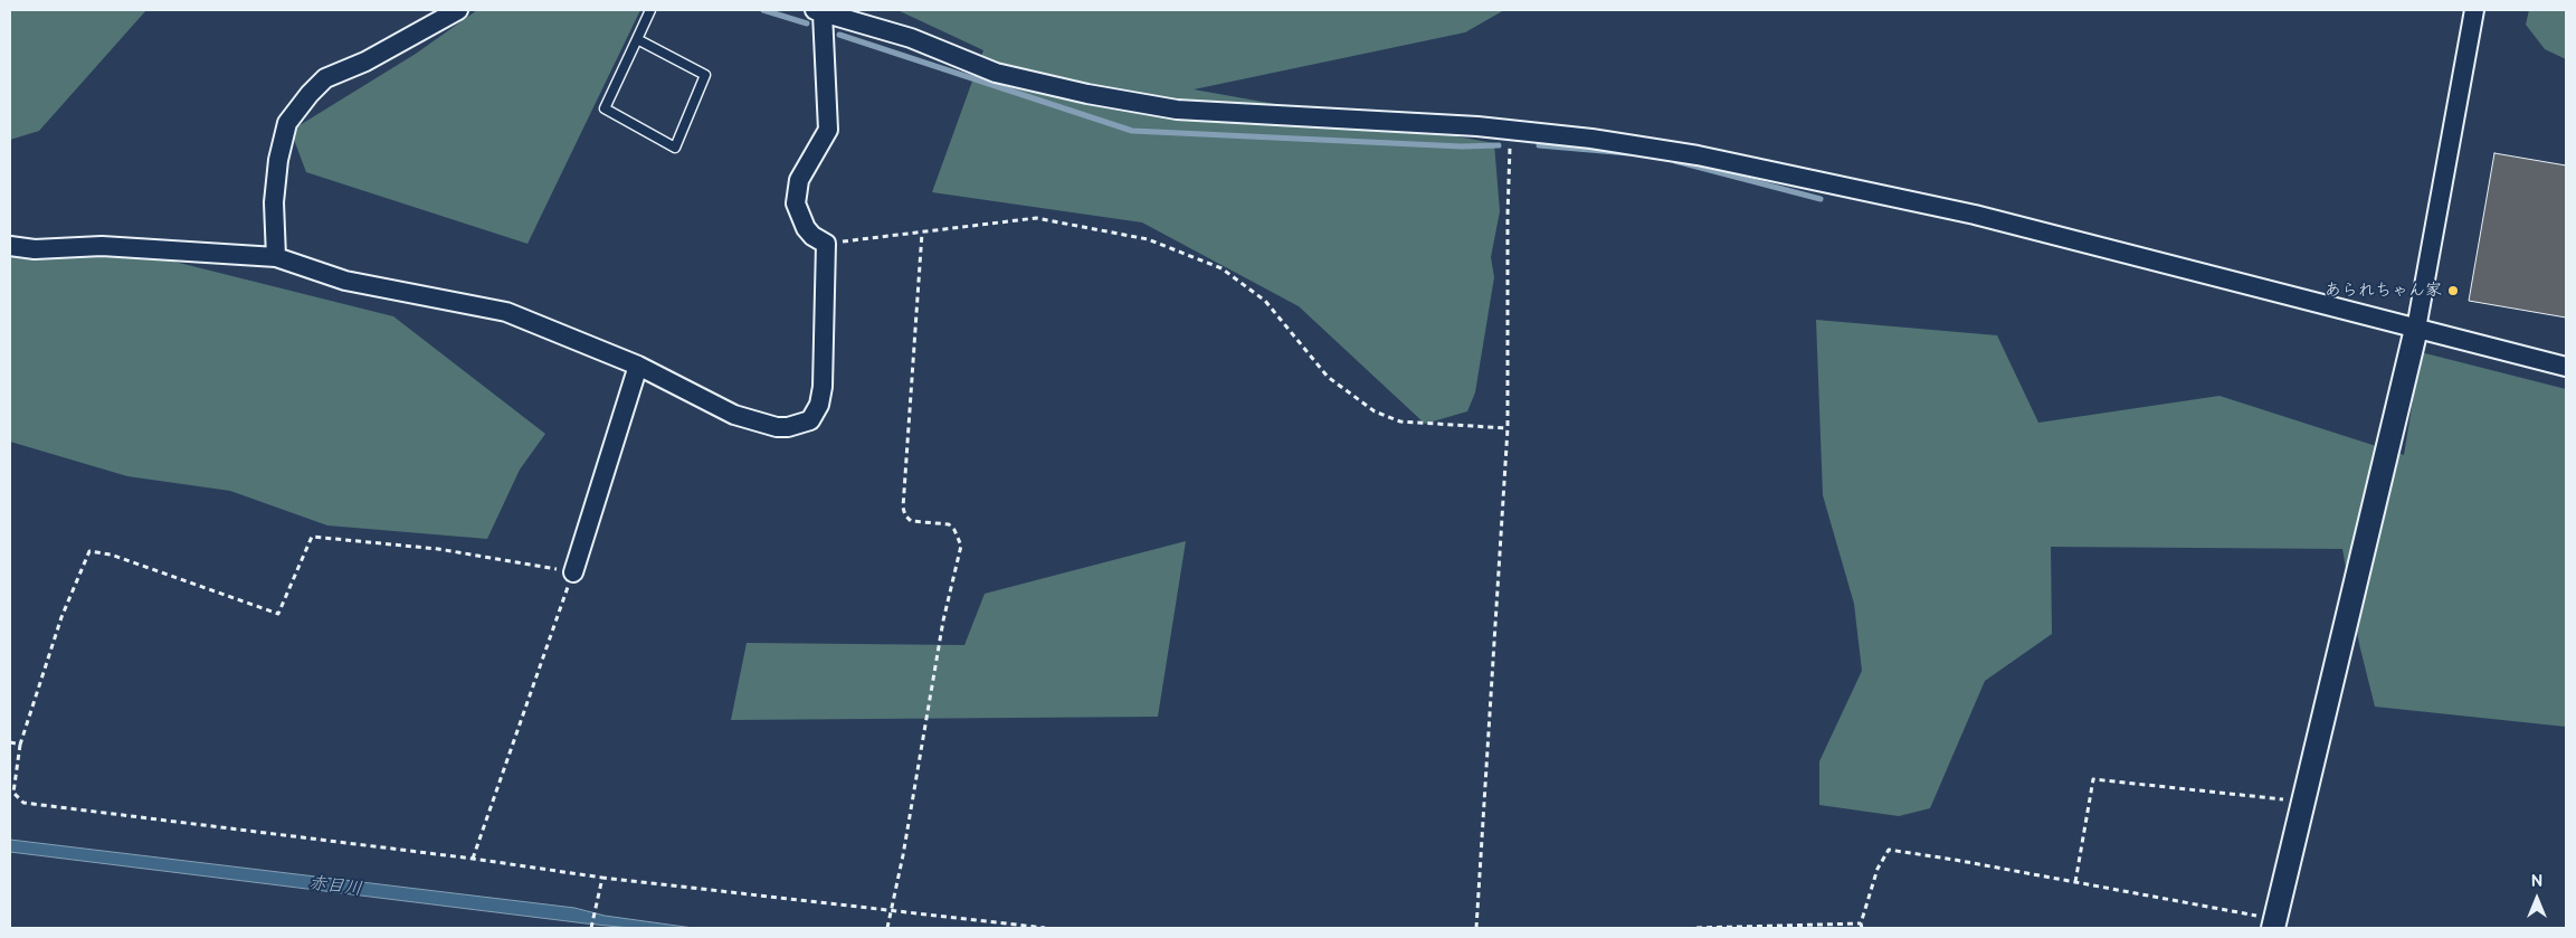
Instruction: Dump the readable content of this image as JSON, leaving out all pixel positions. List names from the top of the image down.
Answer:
{
  "water": ["赤目川"],
  "places": ["あられちゃん家"],
  "north": "top"
}
